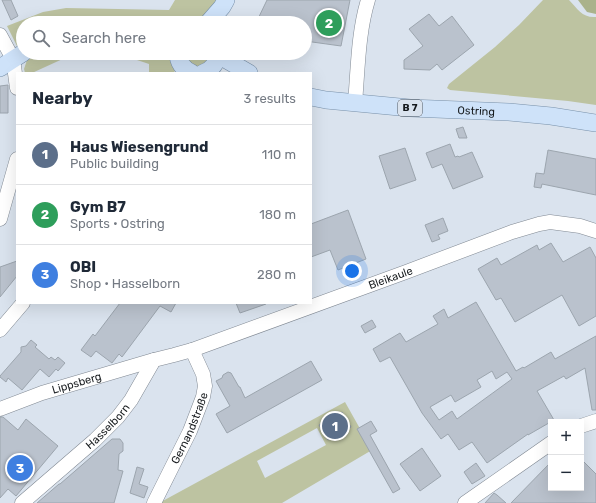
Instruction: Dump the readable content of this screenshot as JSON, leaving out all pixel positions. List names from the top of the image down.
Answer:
{
  "streets": {
    "main road": ["B 7", "Ostring"],
    "street": [
      "Bleikaule",
      "Lippsberg",
      "Hasselborn",
      "Gernandstraße"
    ]
  },
  "crossings": [
    ["Bleikaule", "Gernandstraße"],
    ["Lippsberg", "Hasselborn"]
  ],
  "page": {
    "pins": ["2", "1", "3"],
    "search": "Search here",
    "heading": ["Nearby", "3 results"],
    "list": [
      {
        "mark": "1",
        "name": "Haus Wiesengrund",
        "note": "Public building",
        "value": "110 m"
      },
      {
        "mark": "2",
        "name": "Gym B7",
        "note": "Sports · Ostring",
        "value": "180 m"
      },
      {
        "mark": "3",
        "name": "OBI",
        "note": "Shop · Hasselborn",
        "value": "280 m"
      }
    ],
    "map_buttons": ["+", "−"]
  }
}
